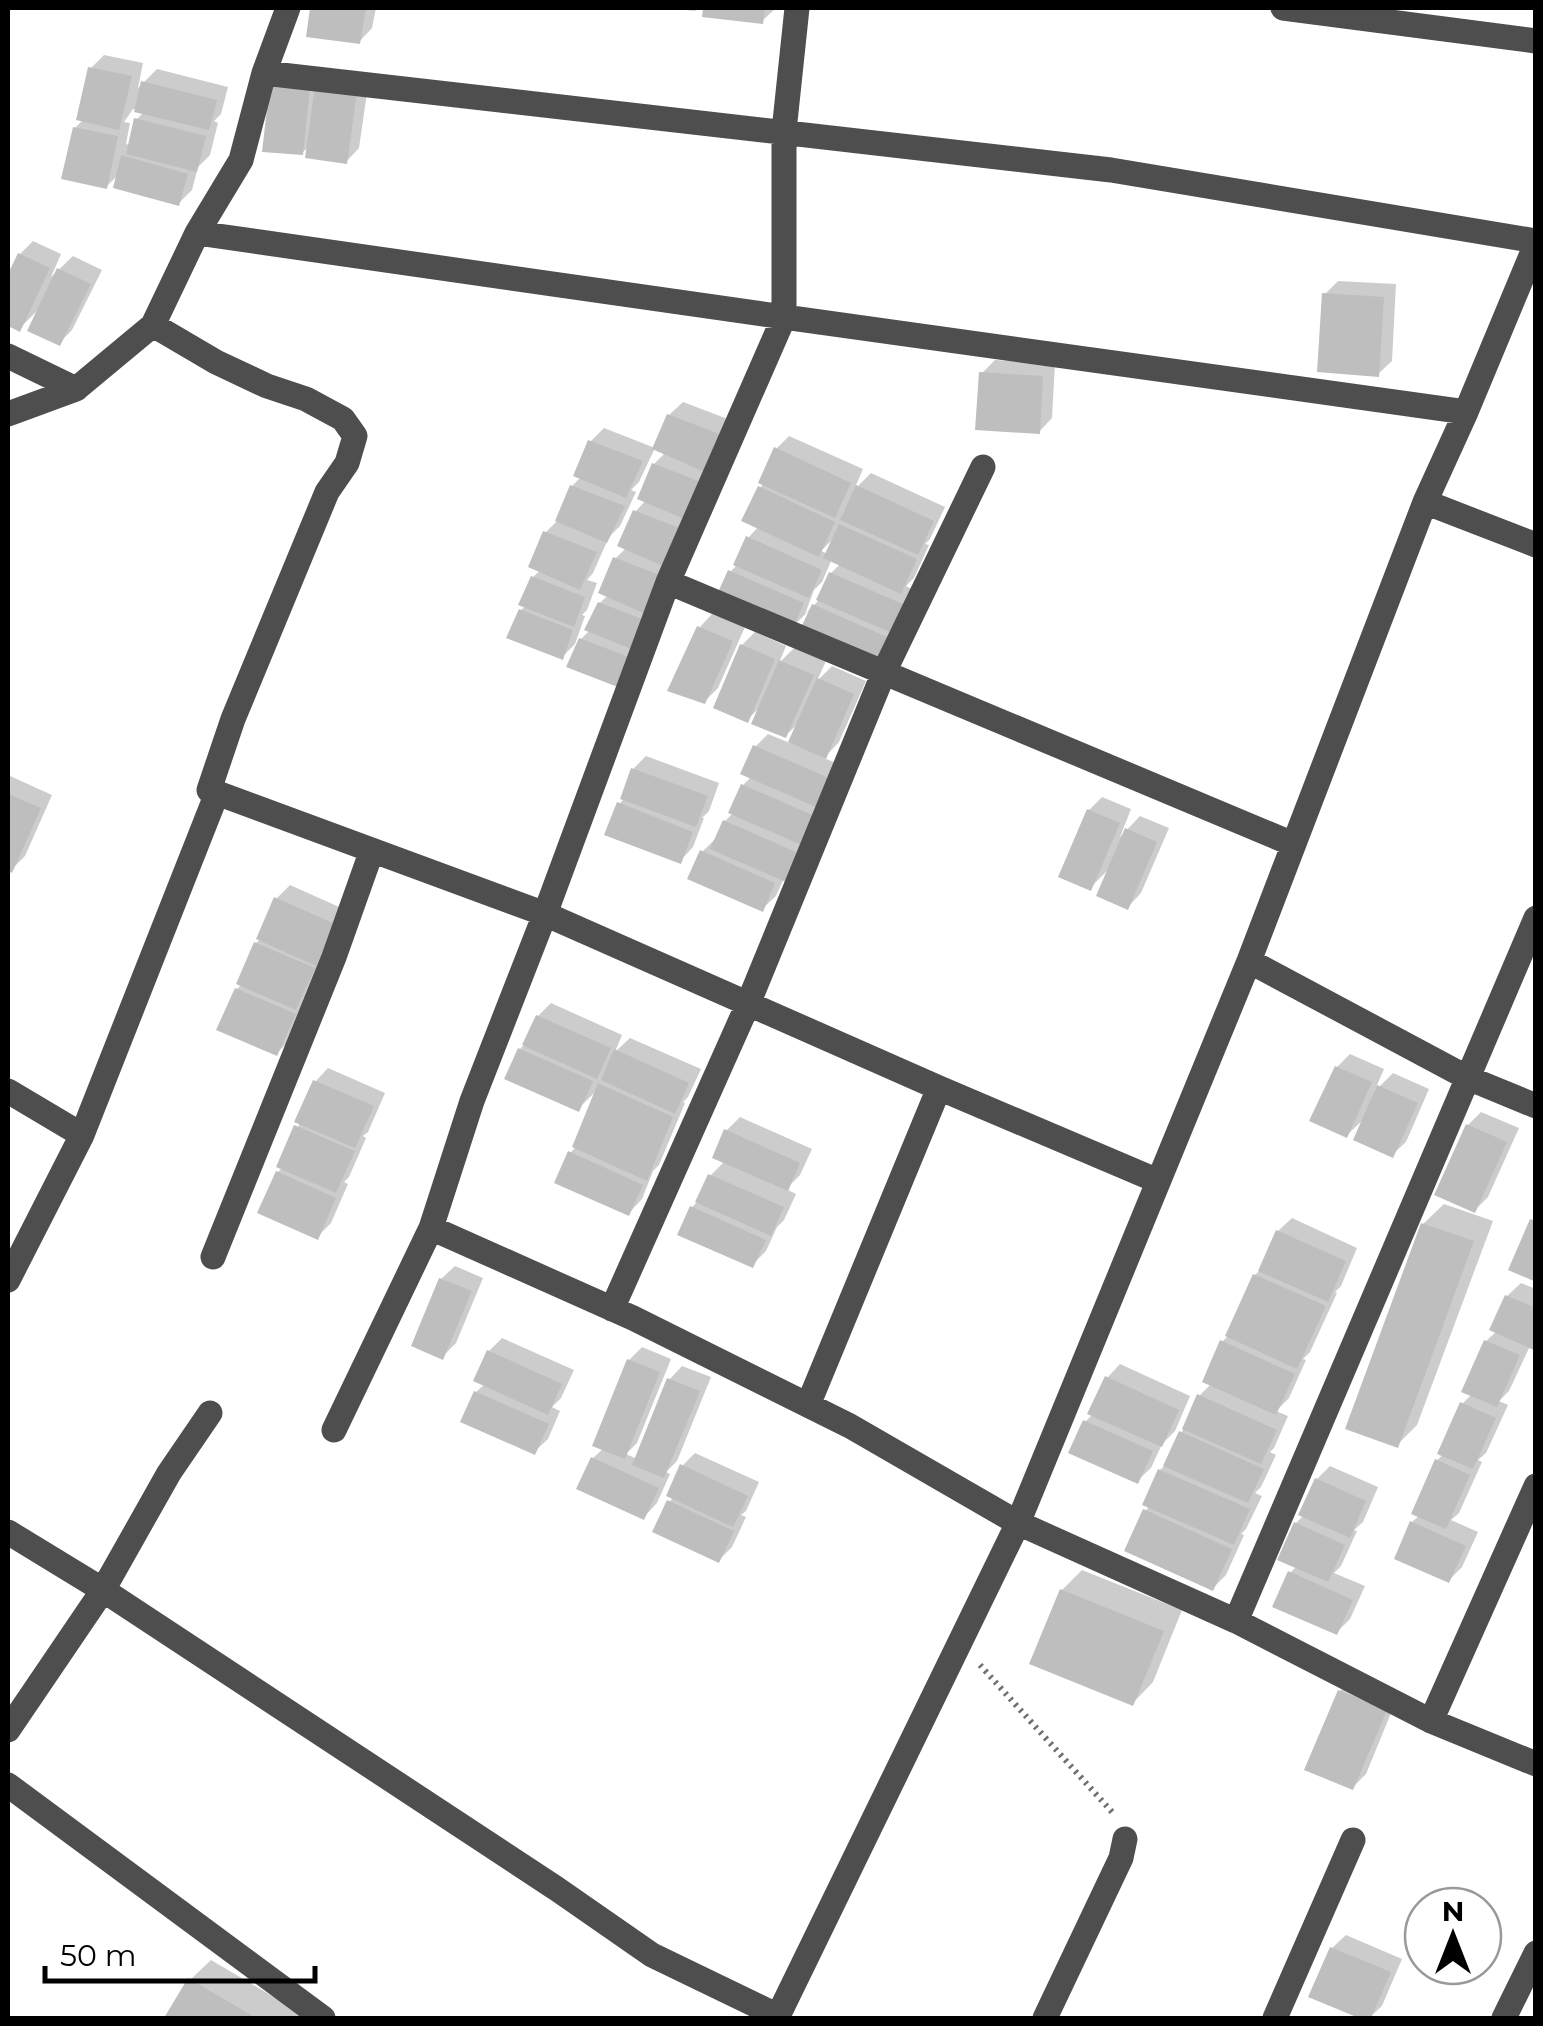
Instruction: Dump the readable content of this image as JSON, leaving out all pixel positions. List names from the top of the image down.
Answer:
{
  "scale_bar": "50 m",
  "north": "top"
}
